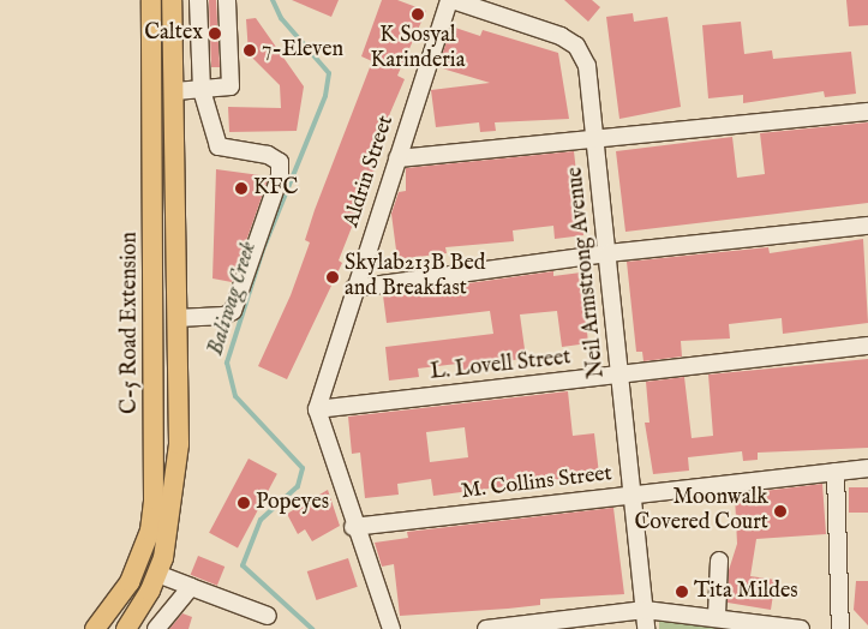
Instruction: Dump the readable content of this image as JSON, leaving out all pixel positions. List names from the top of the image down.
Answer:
{
  "streets": {
    "main road": ["C-5 Road Extension"],
    "street": [
      "Aldrin Street",
      "Neil Armstrong Avenue",
      "L. Lovell Street",
      "M. Collins Street"
    ]
  },
  "crossings": [
    ["Aldrin Street", "Neil Armstrong Avenue"],
    ["Aldrin Street", "L. Lovell Street"],
    ["Neil Armstrong Avenue", "L. Lovell Street"],
    ["Neil Armstrong Avenue", "M. Collins Street"]
  ],
  "water": ["Baliwag Creek"],
  "places": [
    "K Sosyal Karinderia",
    "Caltex",
    "7-Eleven",
    "KFC",
    "Skylab213B Bed and Breakfast",
    "Popeyes",
    "Moonwalk Covered Court",
    "Tita Mildes"
  ]
}
